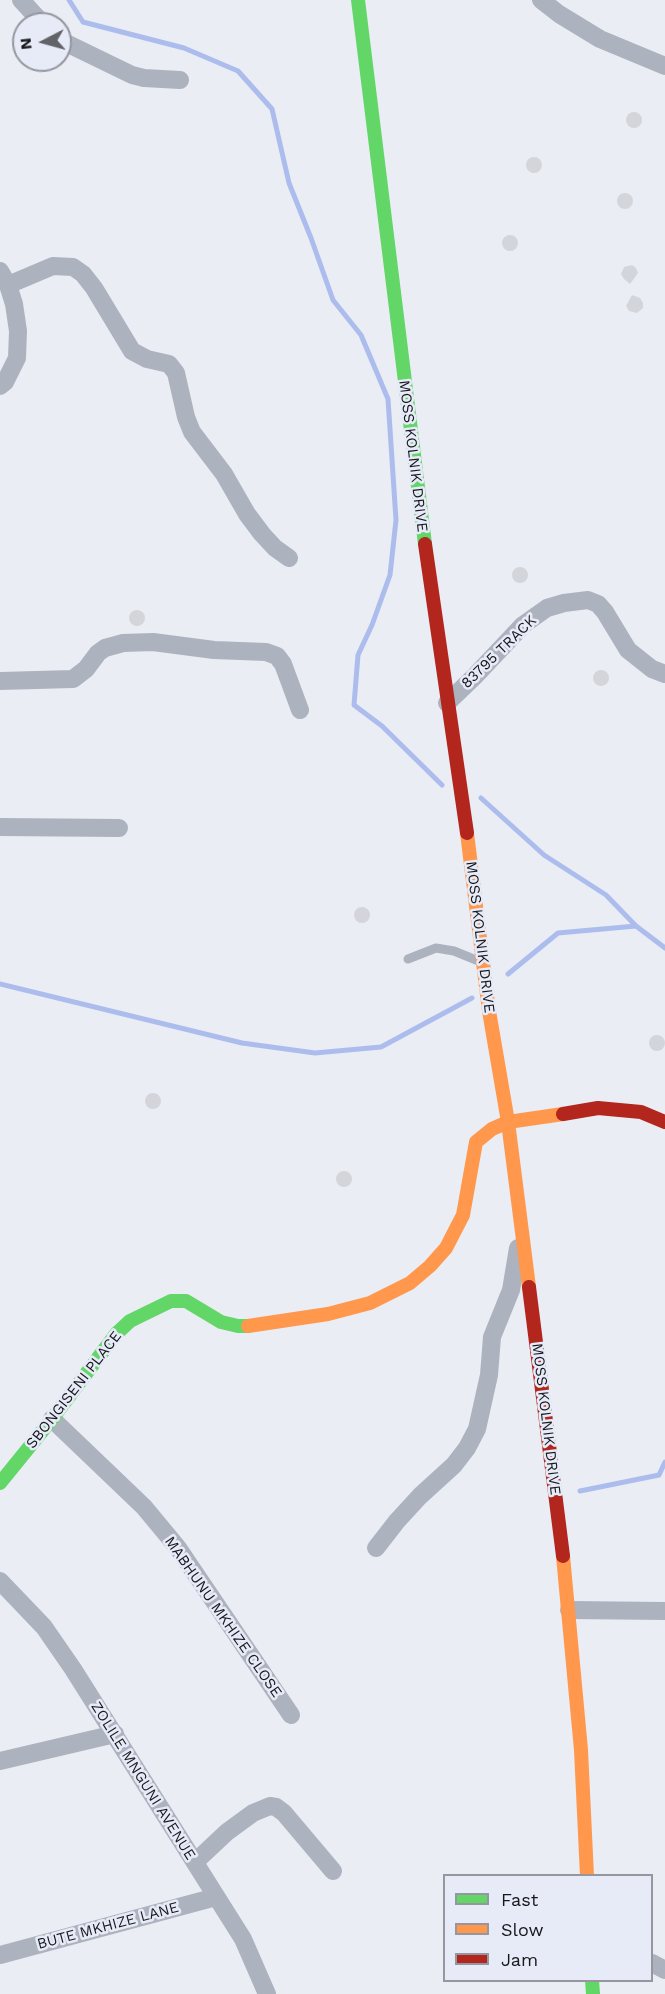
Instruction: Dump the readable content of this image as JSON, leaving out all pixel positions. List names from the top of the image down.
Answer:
{
  "streets": {
    "main road": ["MOSS KOLNIK DRIVE", "SBONGISENI PLACE"],
    "street": [
      "83795 TRACK",
      "MABHUNU MKHIZE CLOSE",
      "ZOLILE MNGUNI AVENUE",
      "BUTE MKHIZE LANE"
    ]
  },
  "crossings": [
    ["MOSS KOLNIK DRIVE", "83795 TRACK"],
    ["MOSS KOLNIK DRIVE", "SBONGISENI PLACE"],
    ["SBONGISENI PLACE", "MABHUNU MKHIZE CLOSE"],
    ["ZOLILE MNGUNI AVENUE", "BUTE MKHIZE LANE"]
  ],
  "legend": ["Fast", "Slow", "Jam"],
  "north": "left"
}
